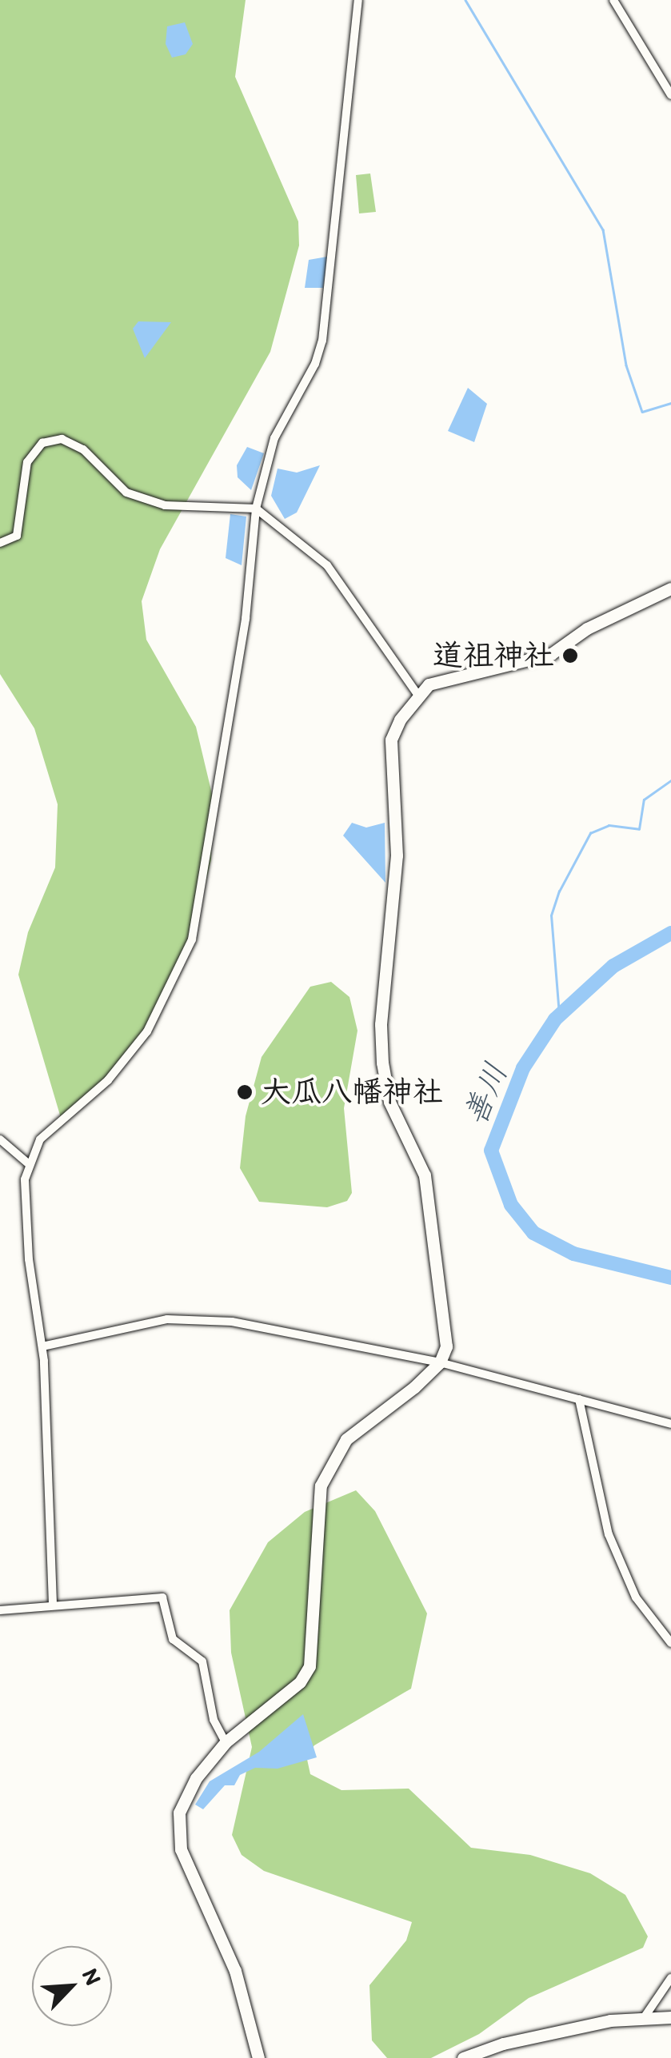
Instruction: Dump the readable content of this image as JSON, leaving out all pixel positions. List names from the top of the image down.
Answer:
{
  "water": ["善川"],
  "places": ["道祖神社", "大瓜八幡神社"],
  "north": "top right"
}
